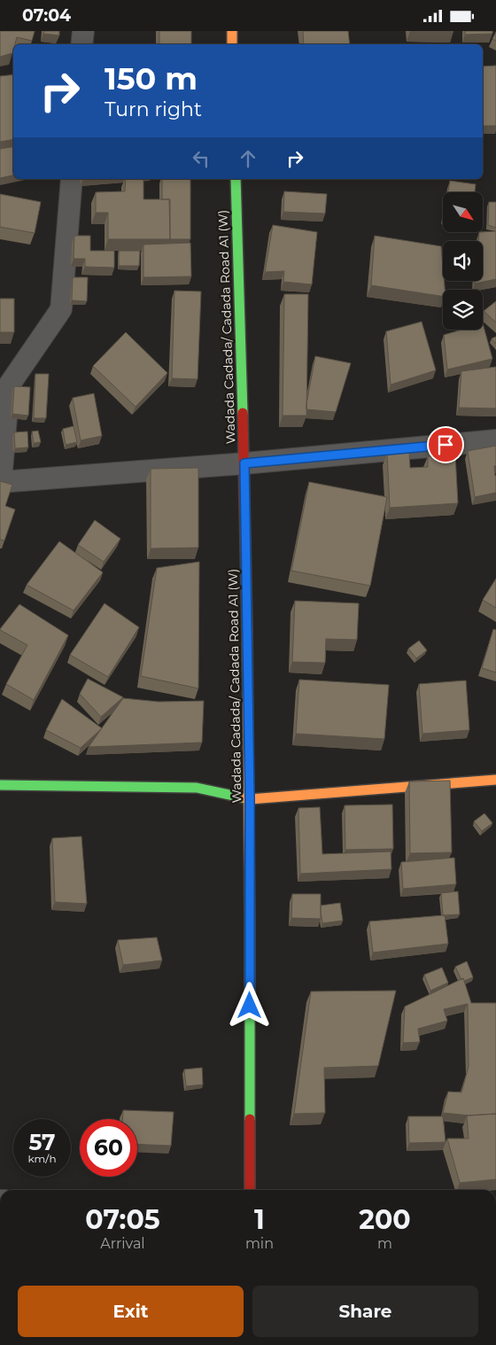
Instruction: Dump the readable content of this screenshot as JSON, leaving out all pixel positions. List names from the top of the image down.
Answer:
{
  "streets": {
    "main road": ["Wadada Cadada/ Cadada Road A1 (W)"]
  },
  "north": "bottom right",
  "page": {
    "status": "07:04",
    "turn": ["150 m", "Turn right"],
    "speed": "57 km/h",
    "limit": "60",
    "eta": [
      "07:05",
      "Arrival",
      "1",
      "min",
      "200",
      "m"
    ],
    "buttons": ["Exit", "Share"]
  }
}
